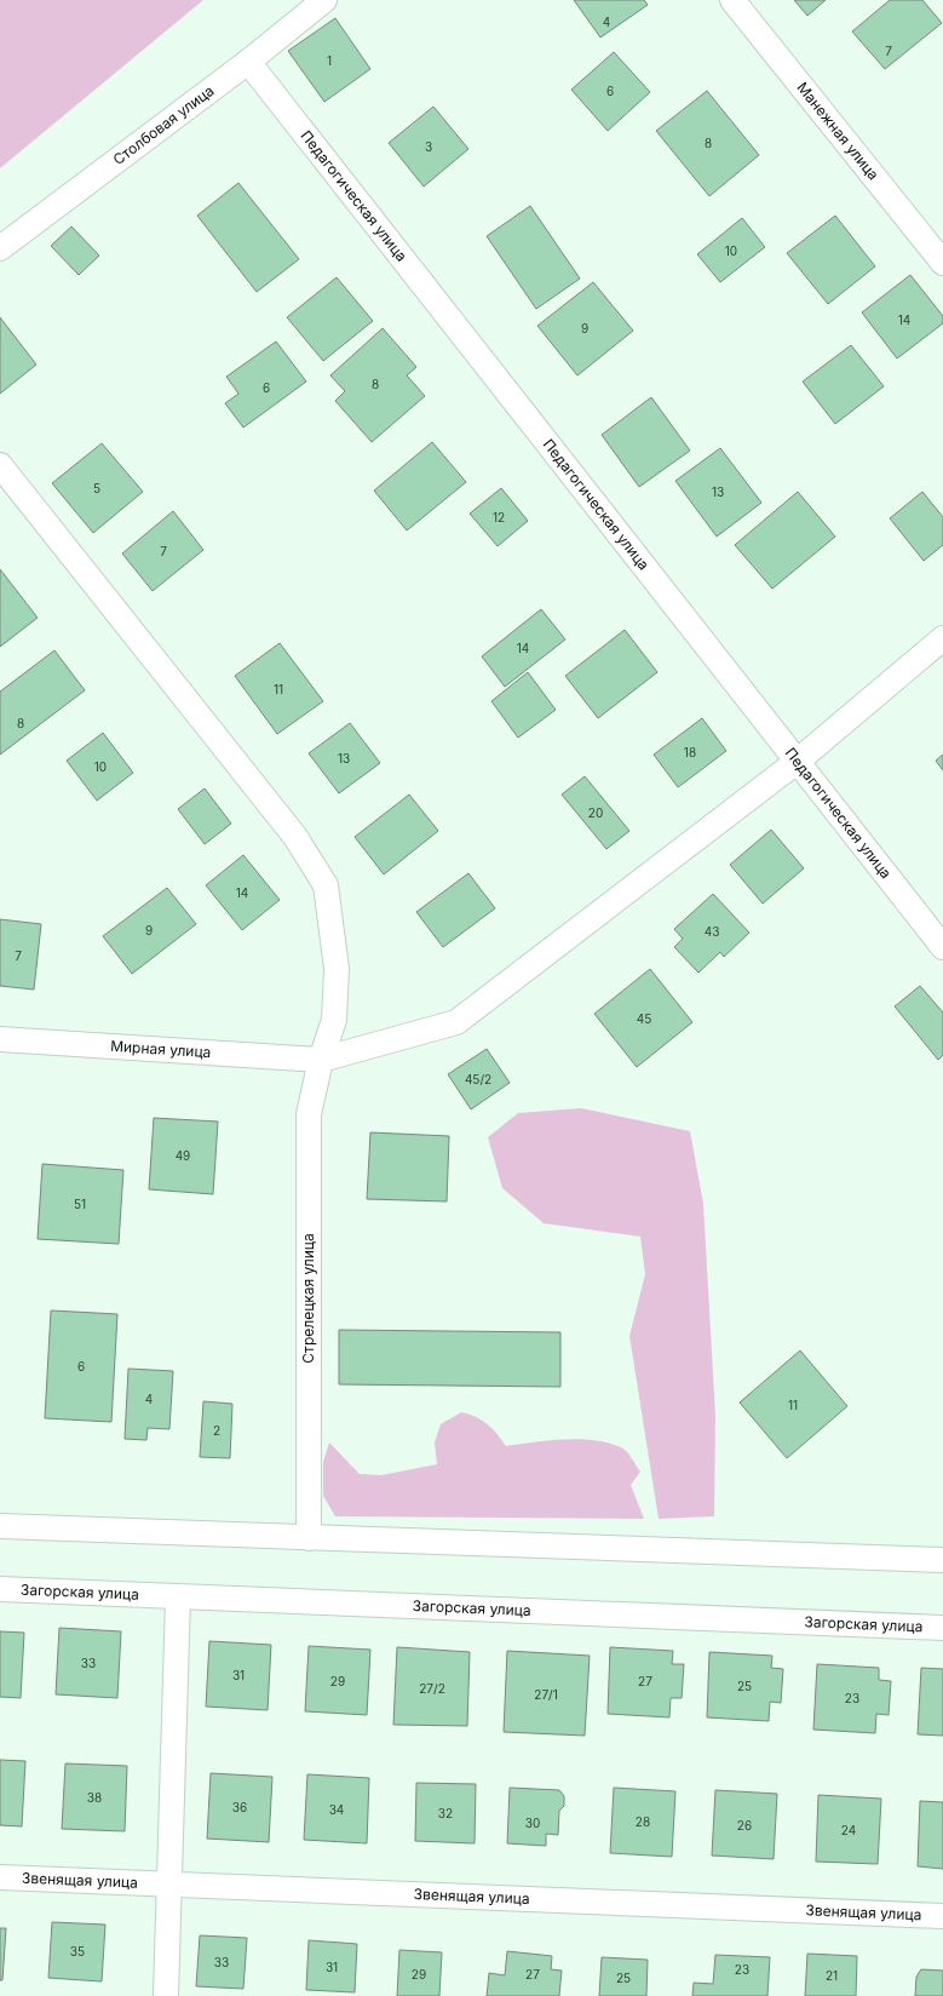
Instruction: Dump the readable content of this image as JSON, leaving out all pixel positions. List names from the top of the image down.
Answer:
{
  "streets": {
    "street": [
      "Столбовая улица",
      "Манежная улица",
      "Педагогическая улица",
      "Мирная улица",
      "Стрелецкая улица",
      "Загорская улица",
      "Звенящая улица"
    ]
  },
  "crossings": [
    ["Столбовая улица", "Педагогическая улица"],
    ["Педагогическая улица", "Мирная улица"],
    ["Мирная улица", "Стрелецкая улица"]
  ],
  "house_numbers": [
    "4",
    "7",
    "1",
    "6",
    "8",
    "3",
    "10",
    "14",
    "9",
    "8",
    "6",
    "5",
    "13",
    "12",
    "7",
    "14",
    "11",
    "8",
    "18",
    "13",
    "10",
    "20",
    "14",
    "9",
    "43",
    "7",
    "45",
    "45/2",
    "49",
    "51",
    "6",
    "4",
    "11",
    "2",
    "33",
    "31",
    "29",
    "27",
    "25",
    "27/2",
    "27/1",
    "23",
    "38",
    "36",
    "34",
    "32",
    "28",
    "30",
    "26",
    "24",
    "35",
    "33",
    "31",
    "23",
    "29",
    "27",
    "21",
    "25"
  ]
}
